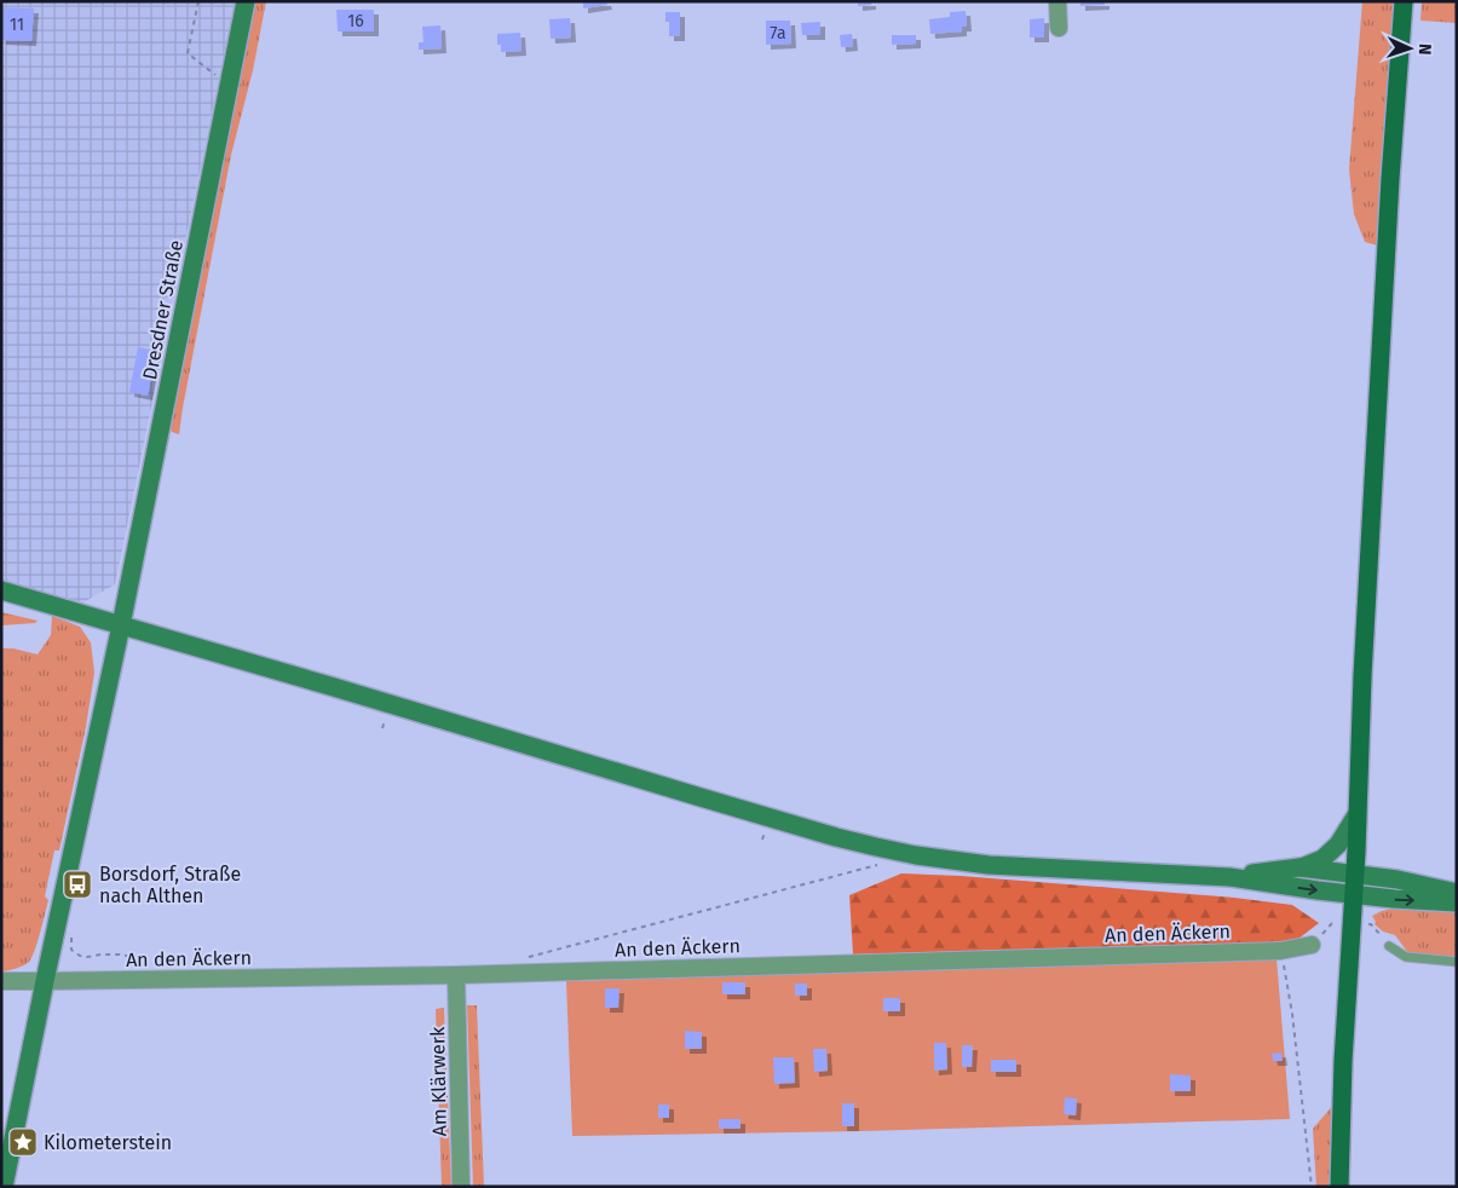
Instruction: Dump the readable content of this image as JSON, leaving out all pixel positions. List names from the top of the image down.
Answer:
{
  "streets": {
    "main road": ["Dresdner Straße"],
    "street": ["An den Äckern", "Am Klärwerk"]
  },
  "crossings": [
    ["Dresdner Straße", "An den Äckern"],
    ["An den Äckern", "Am Klärwerk"]
  ],
  "places": {
    "bus stop": ["Borsdorf, Straße nach Althen"],
    "place": ["Kilometerstein"]
  },
  "house_numbers": ["16", "11", "7a"],
  "north": "right"
}
